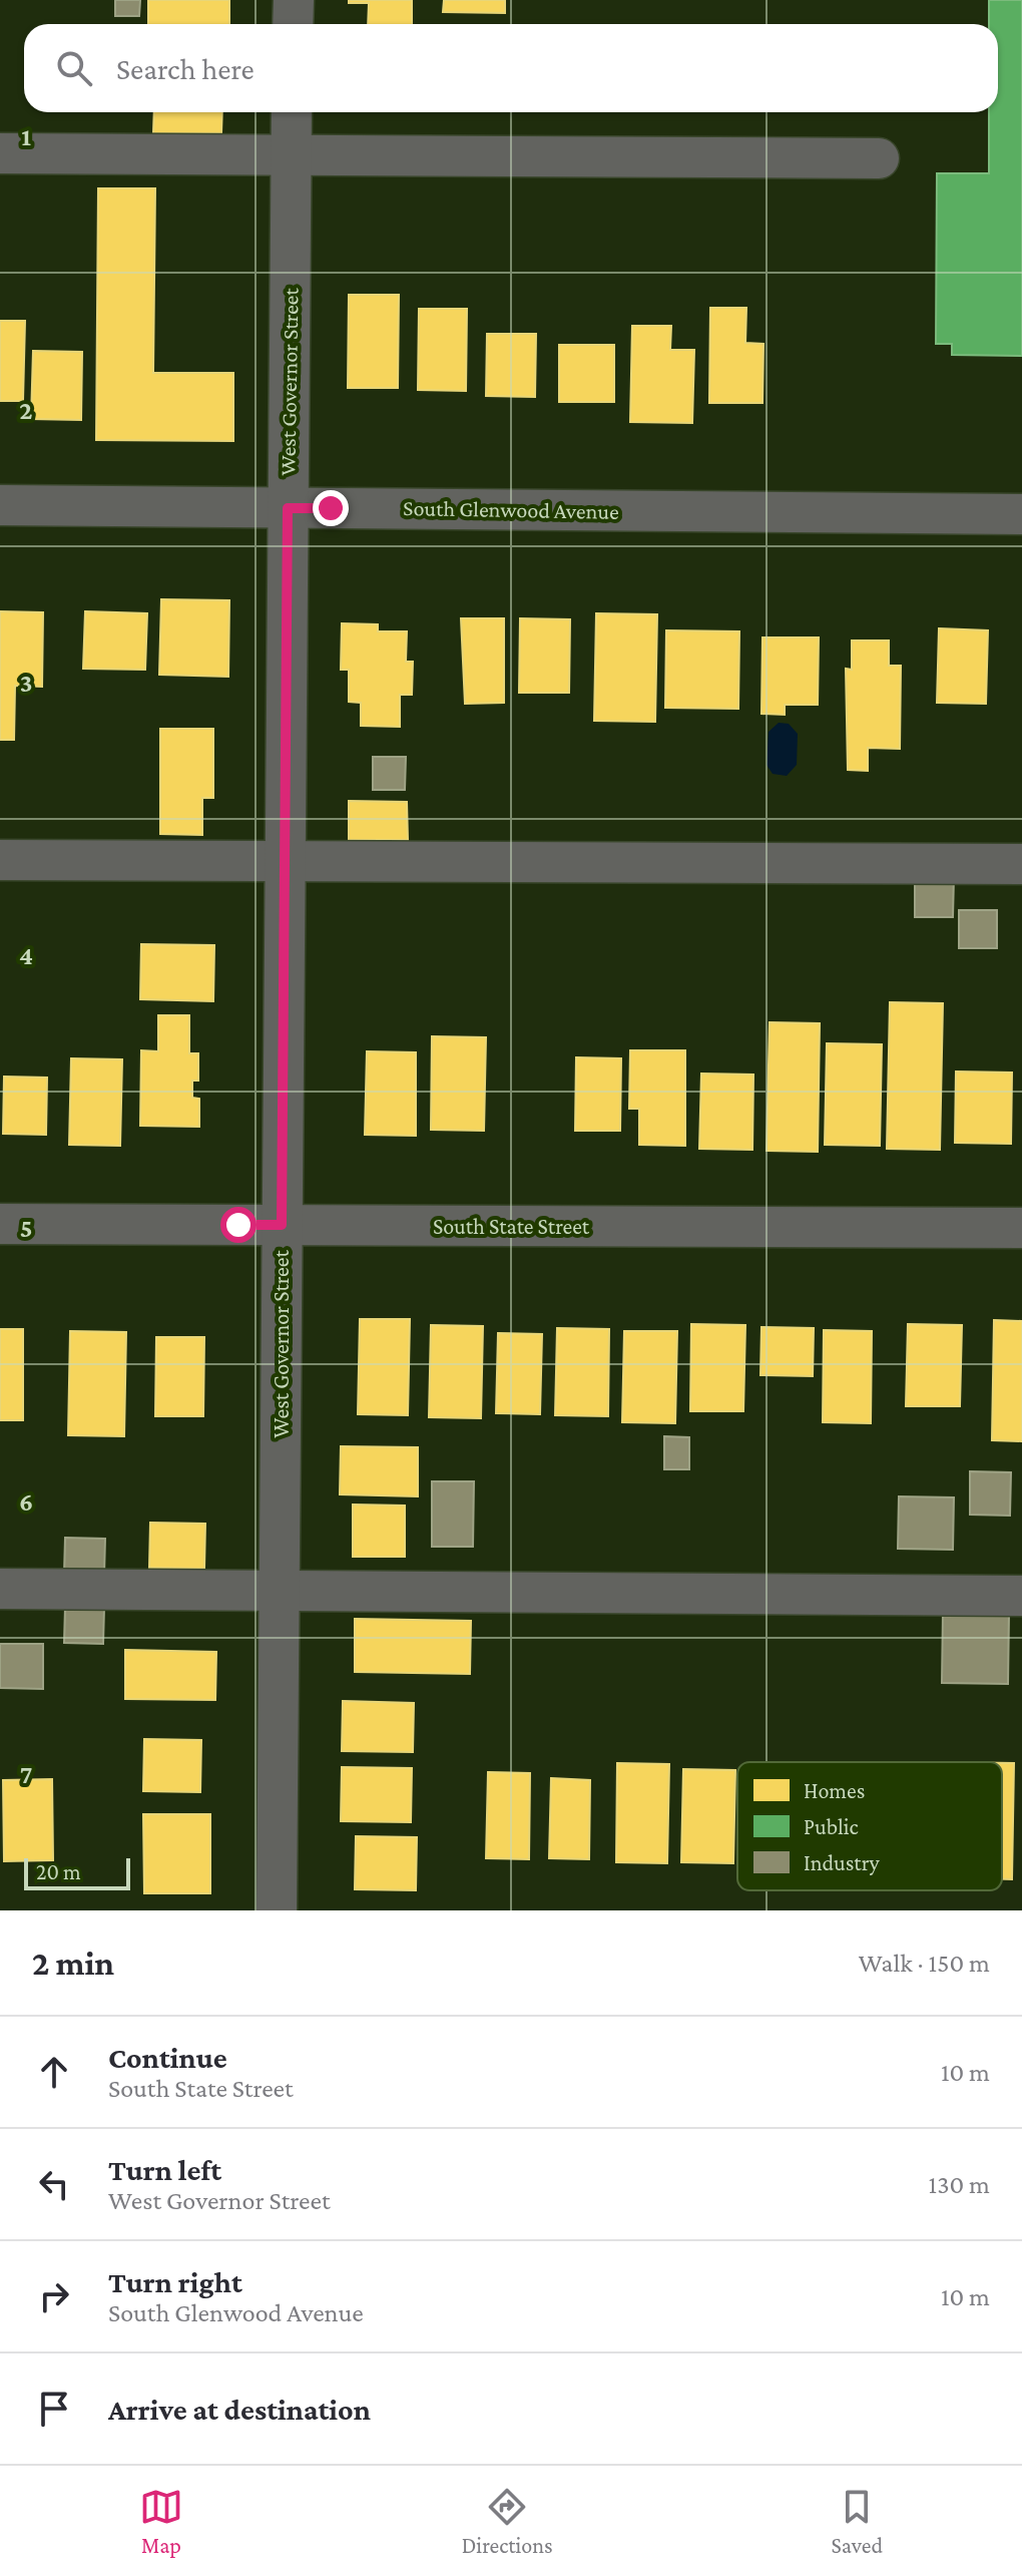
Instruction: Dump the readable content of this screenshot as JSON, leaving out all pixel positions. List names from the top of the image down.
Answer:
{
  "streets": {
    "street": ["West Governor Street", "South Glenwood Avenue", "South State Street"]
  },
  "crossings": [
    ["West Governor Street", "South Glenwood Avenue"],
    ["West Governor Street", "South State Street"]
  ],
  "legend": ["Homes", "Public", "Industry"],
  "scale_bar": "20 m",
  "page": {
    "search": "Search here",
    "scale": "20 m",
    "heading": ["2 min", "Walk · 150 m"],
    "list": [
      ["Continue", "South State Street", "10 m"],
      ["Turn left", "West Governor Street", "130 m"],
      ["Turn right", "South Glenwood Avenue", "10 m"],
      "Arrive at destination"
    ],
    "nav": ["Map", "Directions", "Saved"]
  },
  "grid": {
    "rows": [
      "1",
      "2",
      "3",
      "4",
      "5",
      "6",
      "7"
    ]
  }
}
